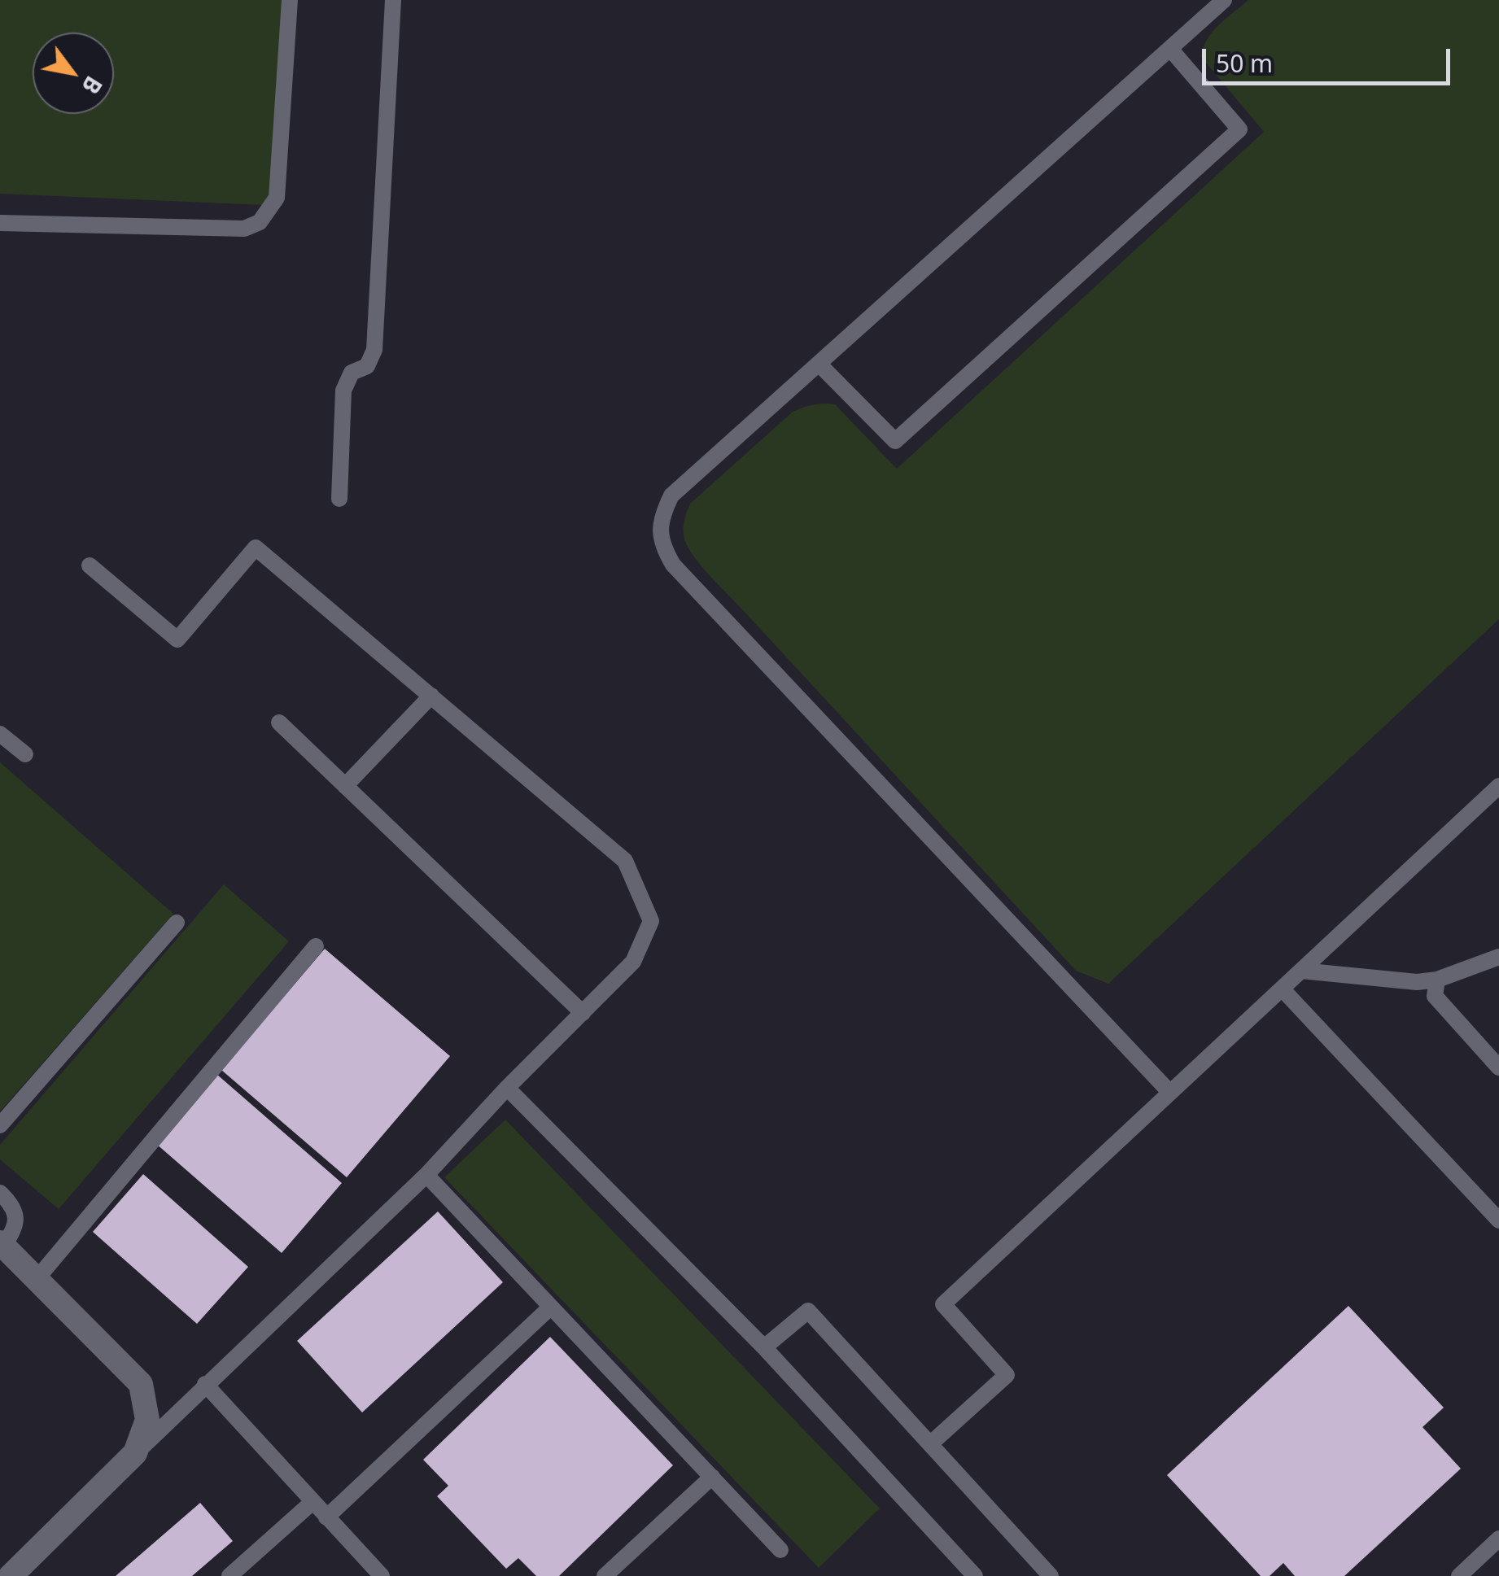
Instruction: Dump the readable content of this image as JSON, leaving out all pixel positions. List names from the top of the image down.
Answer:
{
  "scale_bar": "50 m",
  "north": "bottom right"
}
